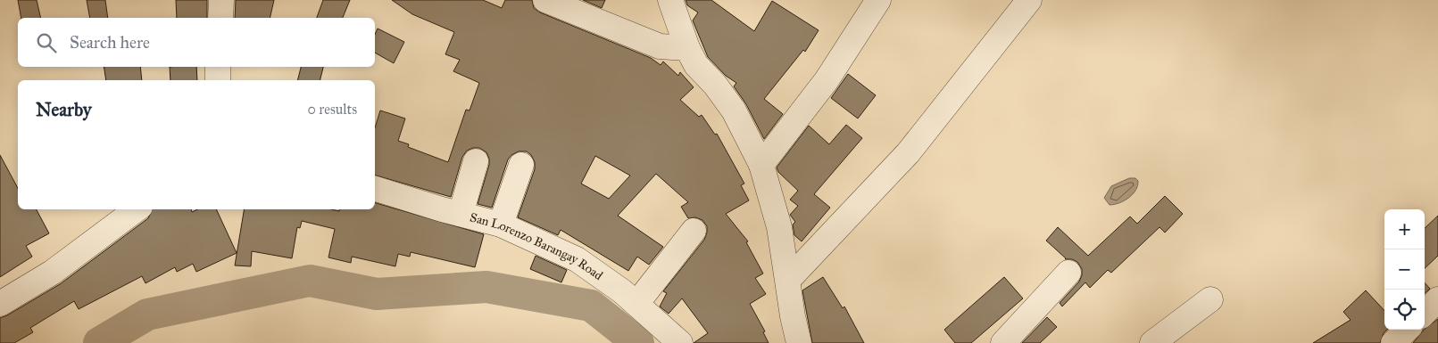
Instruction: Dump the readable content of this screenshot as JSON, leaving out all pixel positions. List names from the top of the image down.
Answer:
{
  "streets": {
    "street": ["San Lorenzo Barangay Road"]
  },
  "page": {
    "search": "Search here",
    "heading": ["Nearby", "0 results"],
    "map_buttons": ["+", "−"]
  }
}
